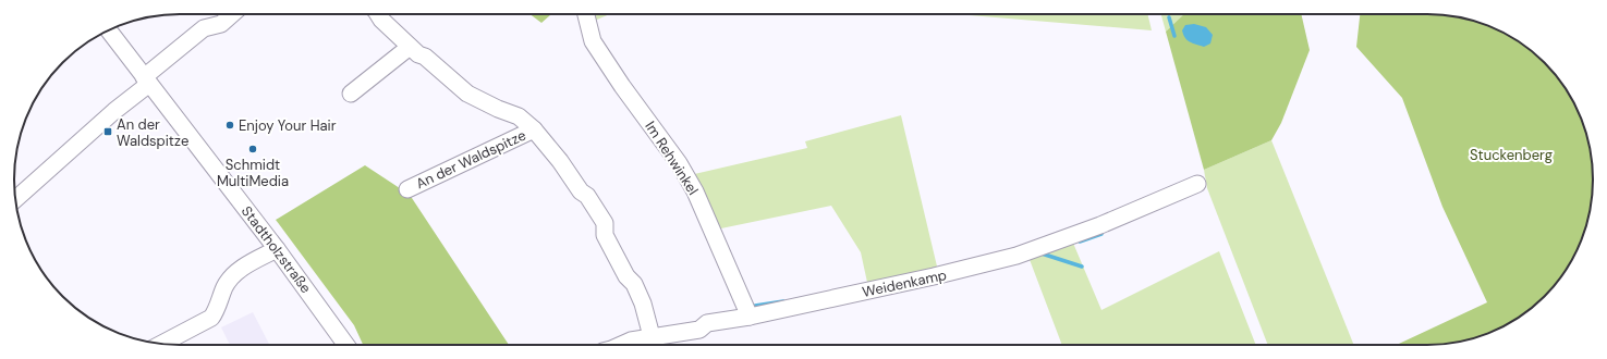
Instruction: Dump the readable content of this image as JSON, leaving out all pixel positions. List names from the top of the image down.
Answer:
{
  "streets": {
    "street": [
      "Im Rehwinkel",
      "An der Waldspitze",
      "Stadtholzstraße",
      "Weidenkamp"
    ]
  },
  "crossings": [
    ["Im Rehwinkel", "Weidenkamp"],
    ["An der Waldspitze", "Weidenkamp"]
  ],
  "parks": ["Stuckenberg"],
  "places": {
    "other": ["Enjoy Your Hair", "Schmidt MultiMedia"],
    "transit": ["An der Waldspitze"]
  }
}
